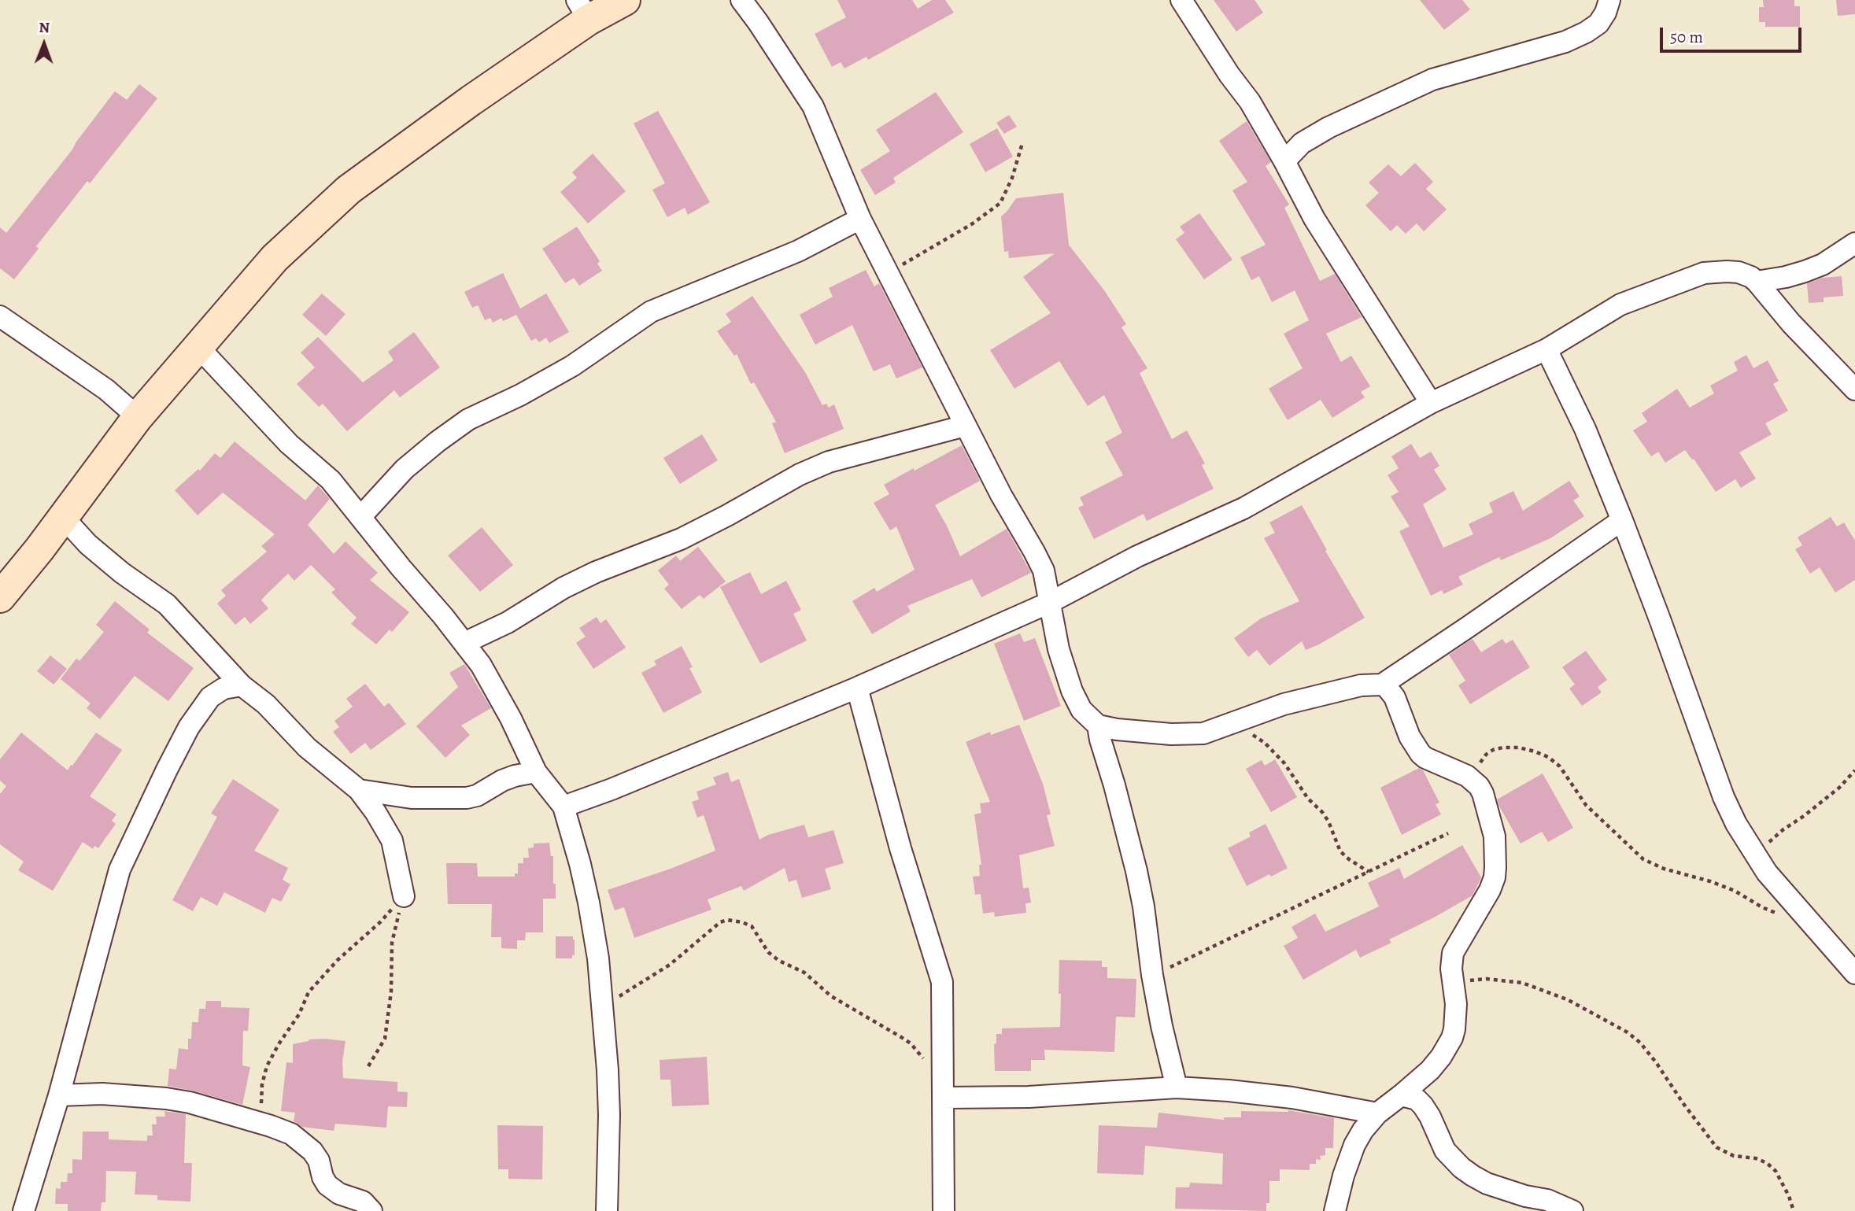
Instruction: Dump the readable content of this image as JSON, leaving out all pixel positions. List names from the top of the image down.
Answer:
{
  "scale_bar": "50 m",
  "north": "top"
}
